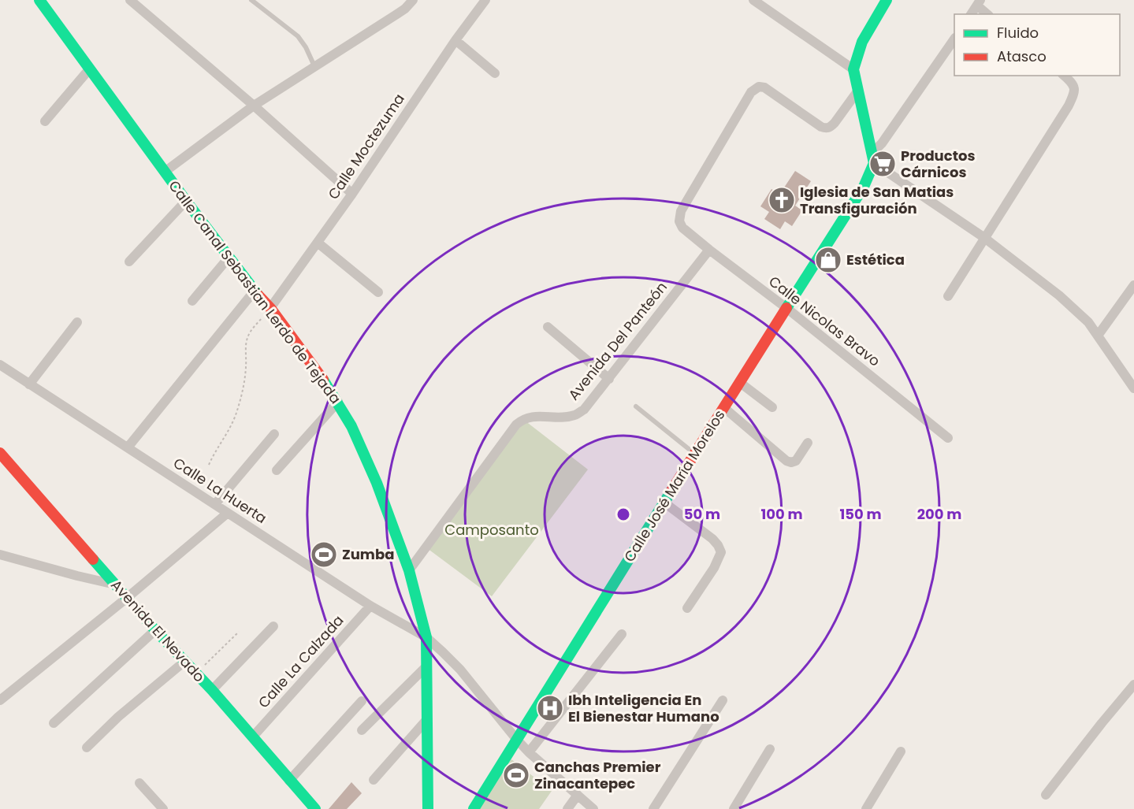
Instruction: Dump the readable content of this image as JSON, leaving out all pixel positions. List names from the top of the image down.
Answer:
{
  "streets": {
    "street": [
      "Calle Moctezuma",
      "Calle Canal Sebastian Lerdo de Tejada",
      "Calle Nicolas Bravo",
      "Avenida Del Panteón",
      "Calle José María Morelos",
      "Calle La Huerta",
      "Avenida El Nevado",
      "Calle La Calzada"
    ]
  },
  "crossings": [
    ["Calle Moctezuma", "Calle Canal Sebastian Lerdo de Tejada"],
    ["Calle Canal Sebastian Lerdo de Tejada", "Avenida Del Panteón"],
    ["Calle Canal Sebastian Lerdo de Tejada", "Calle La Huerta"],
    ["Calle Nicolas Bravo", "Avenida Del Panteón"],
    ["Calle Nicolas Bravo", "Calle José María Morelos"],
    ["Calle José María Morelos", "Calle La Huerta"],
    ["Calle La Huerta", "Calle La Calzada"],
    ["Avenida El Nevado", "Calle La Calzada"]
  ],
  "parks": ["Camposanto"],
  "places": {
    "supermarket": ["Productos Cárnicos"],
    "church": ["Iglesia de San Matias Transfiguración"],
    "shop": ["Estética"],
    "sports": ["Zumba", "Canchas Premier Zinacantepec"],
    "hospital": ["Ibh Inteligencia En El Bienestar Humano"]
  },
  "legend": ["Fluido", "Atasco"],
  "rings": [
    "50 m",
    "100 m",
    "150 m",
    "200 m"
  ]
}
